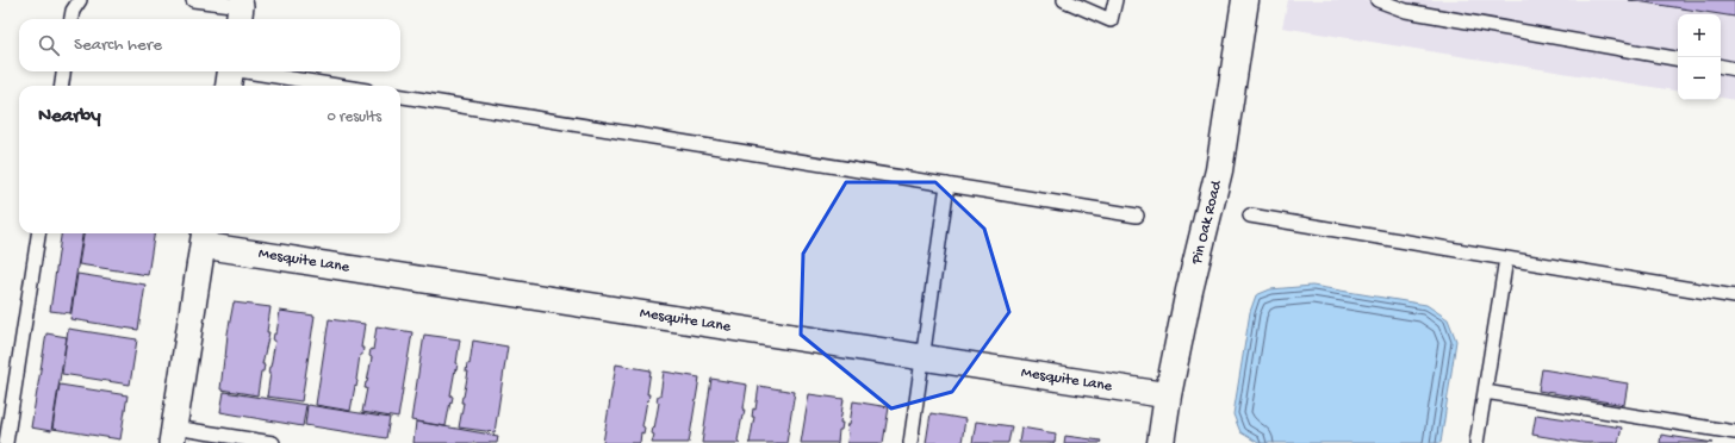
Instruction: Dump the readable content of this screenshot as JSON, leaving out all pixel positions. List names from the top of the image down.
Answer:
{
  "streets": {
    "street": ["Pin Oak Road", "Mesquite Lane"]
  },
  "crossings": [
    ["Pin Oak Road", "Mesquite Lane"]
  ],
  "page": {
    "map_buttons": ["+", "−"],
    "search": "Search here",
    "heading": ["Nearby", "0 results"]
  }
}
